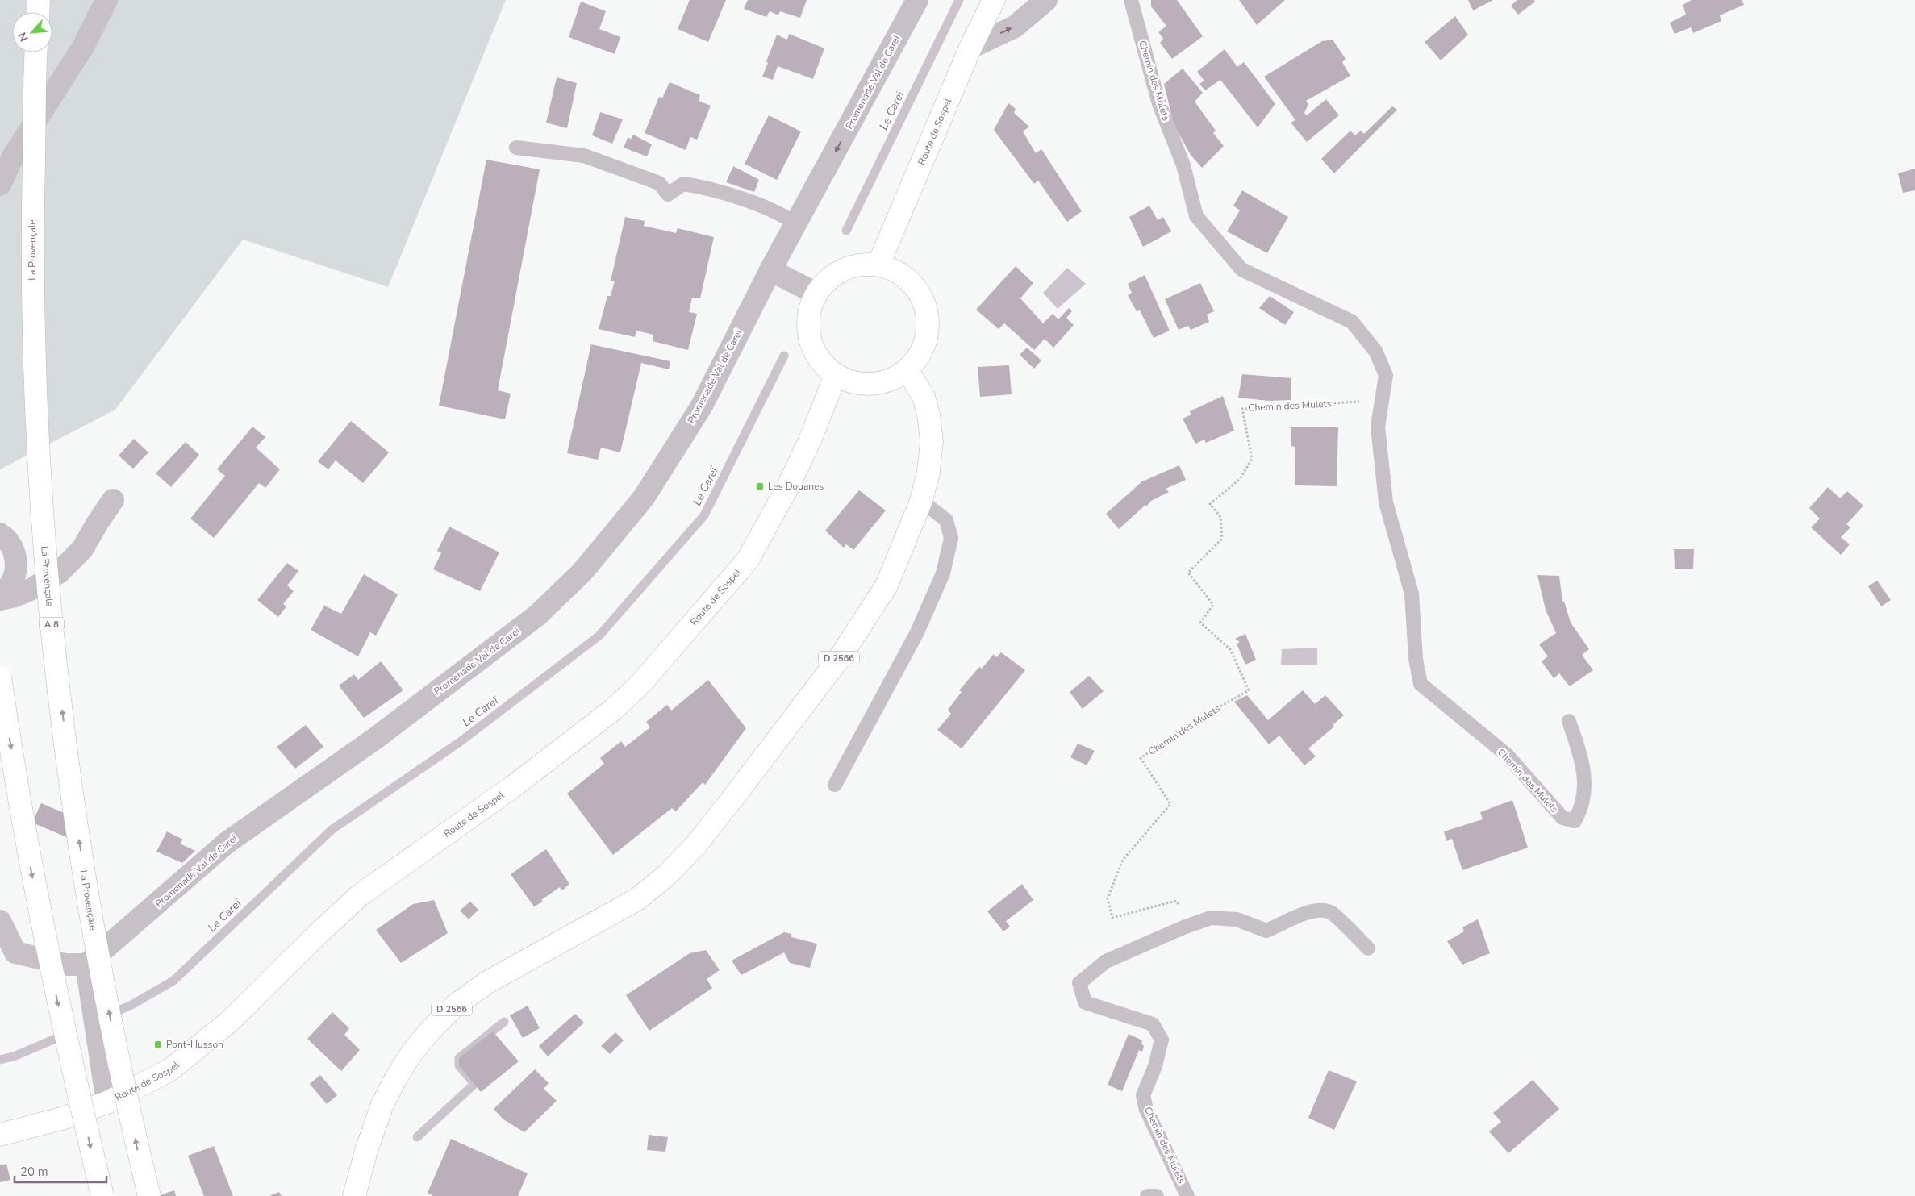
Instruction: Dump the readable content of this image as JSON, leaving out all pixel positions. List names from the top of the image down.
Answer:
{
  "streets": {
    "main road": [
      "Route de Sospel",
      "La Provençale",
      "A 8",
      "D 2566"
    ],
    "street": ["Promenade Val de Carei"],
    "lane": ["Chemin des Mulets"]
  },
  "crossings": [
    ["Route de Sospel", "D 2566"]
  ],
  "water": ["Le Careï"],
  "places": {
    "transit": ["Les Douanes", "Pont-Husson"]
  },
  "scale_bar": "20 m",
  "north": "bottom left"
}
